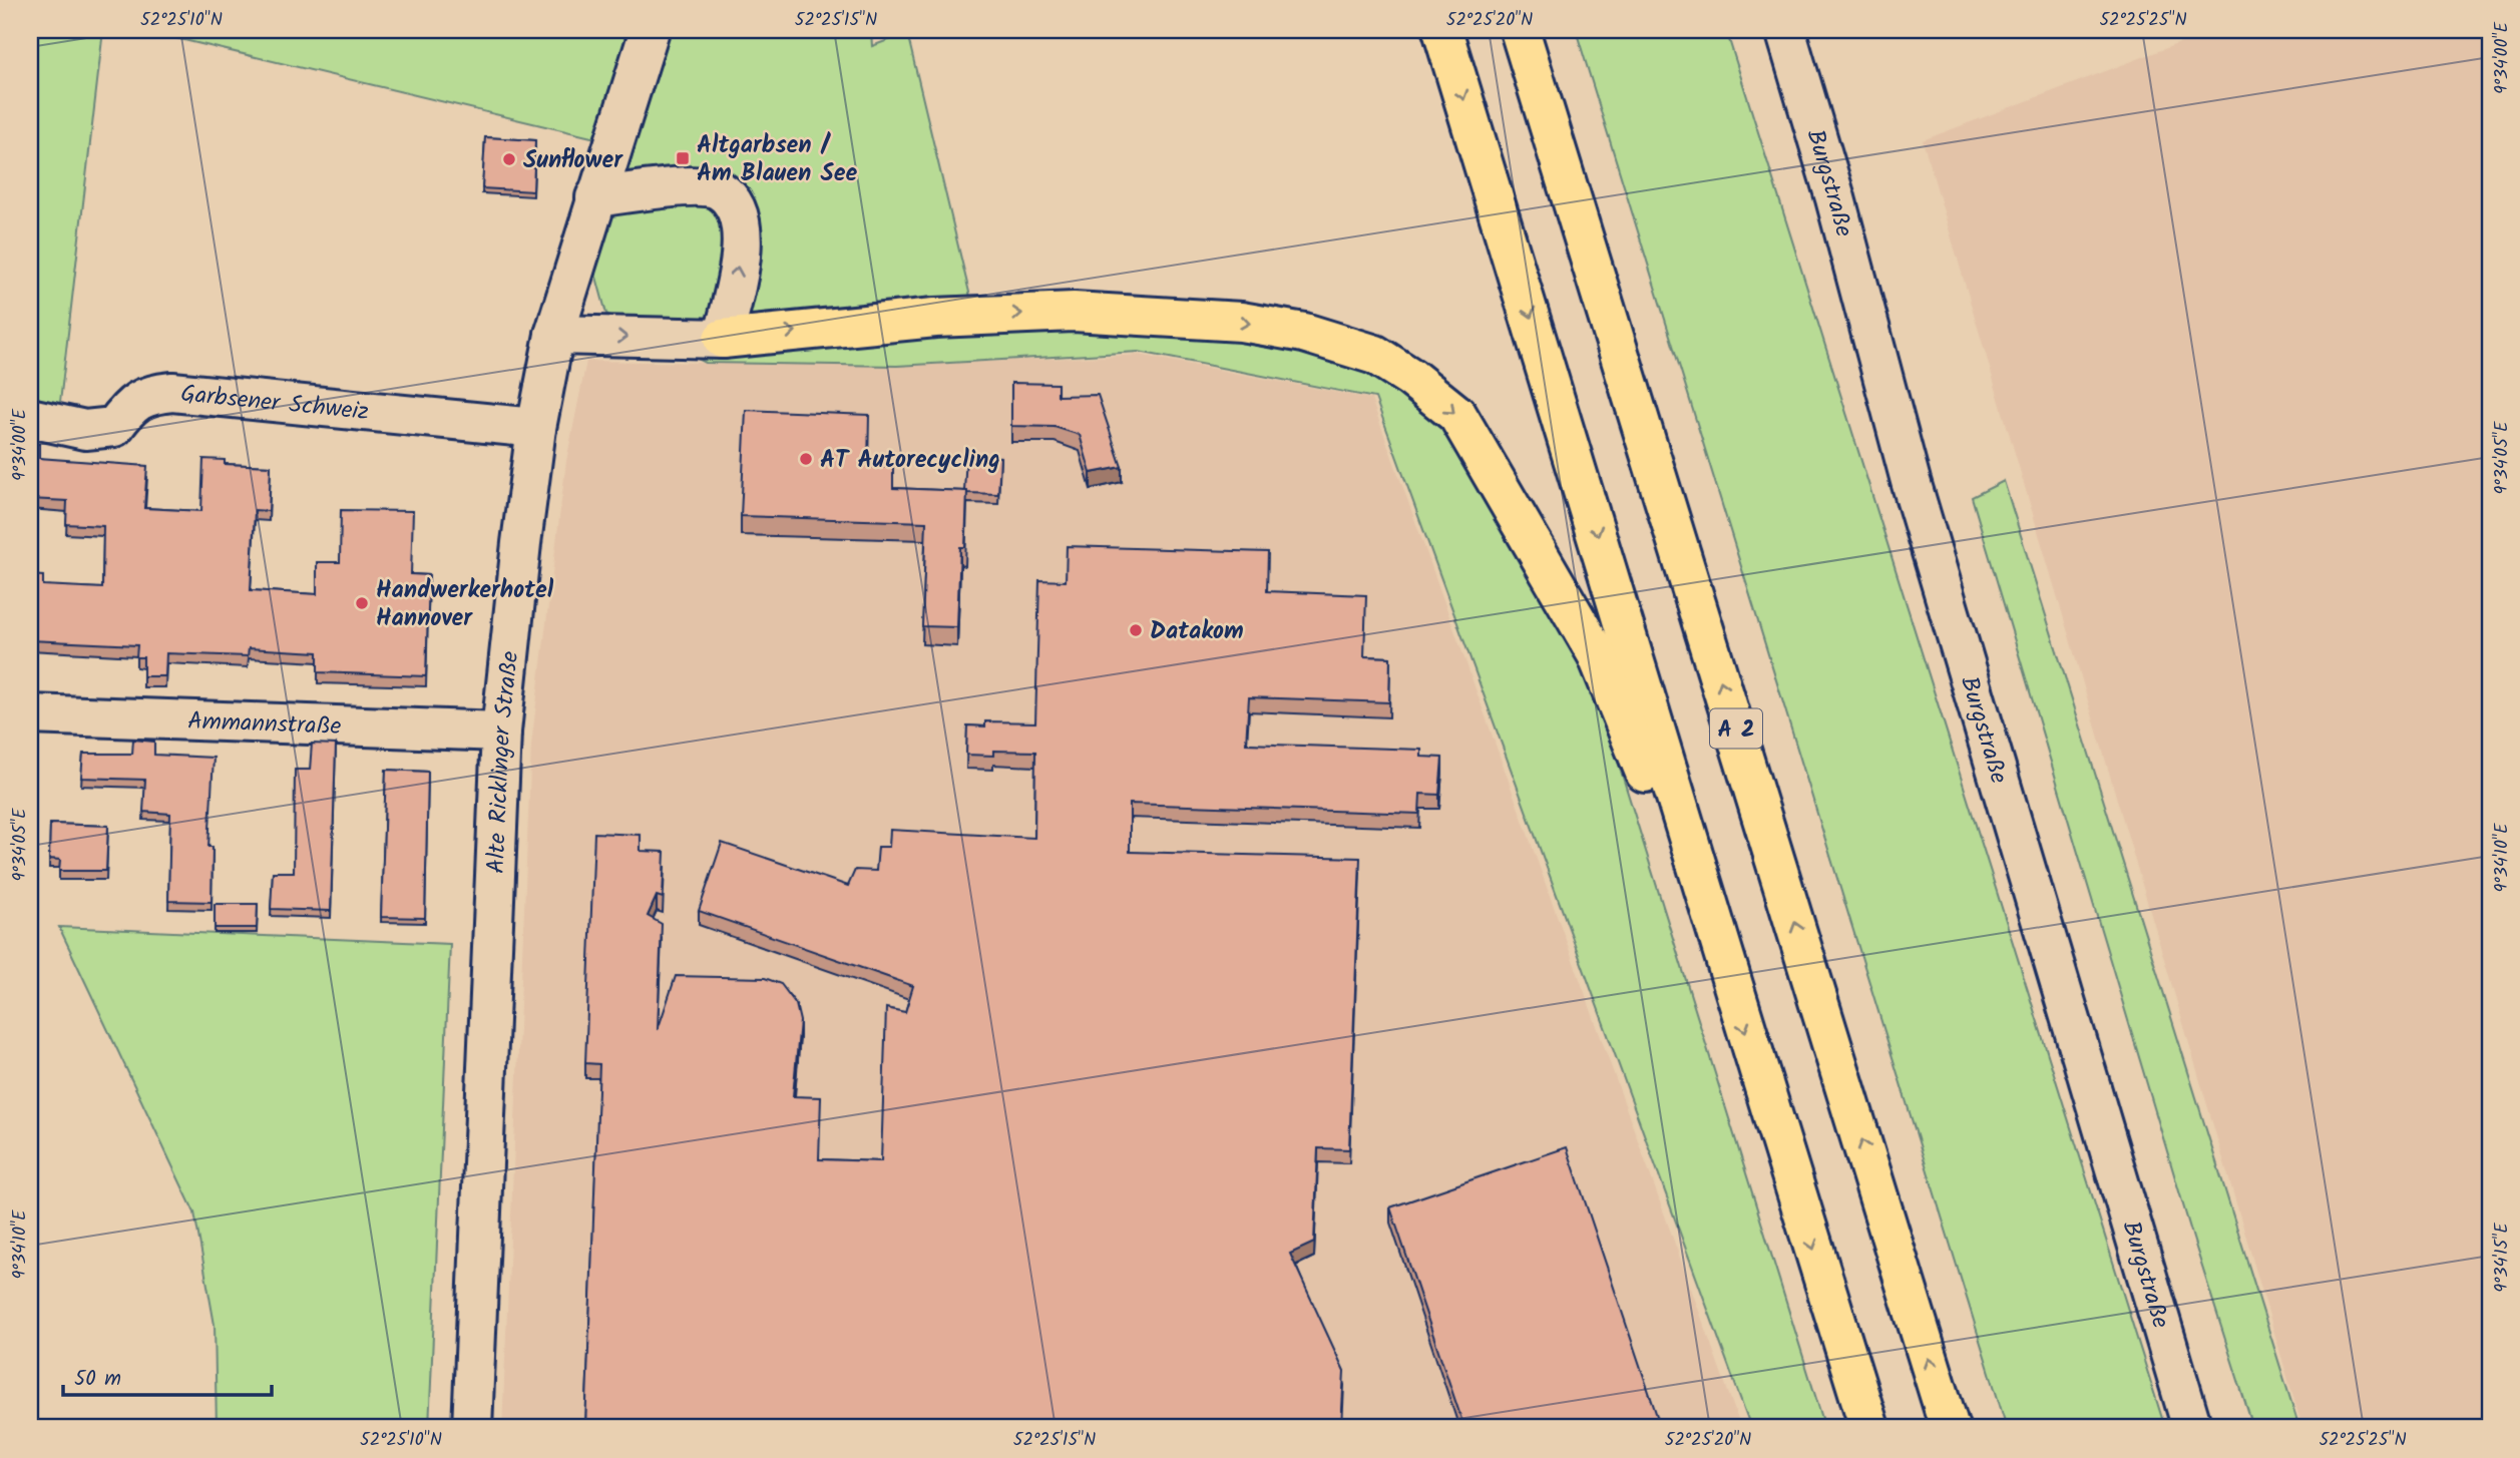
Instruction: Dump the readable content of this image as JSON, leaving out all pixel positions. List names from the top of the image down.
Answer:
{
  "streets": {
    "highway": ["A 2"],
    "street": [
      "Burgstraße",
      "Garbsener Schweiz",
      "Ammannstraße",
      "Alte Ricklinger Straße"
    ]
  },
  "crossings": [
    ["Garbsener Schweiz", "Alte Ricklinger Straße"],
    ["Ammannstraße", "Alte Ricklinger Straße"]
  ],
  "places": {
    "transit": ["Altgarbsen / Am Blauen See"],
    "other": [
      "Sunflower",
      "AT Autorecycling",
      "Handwerkerhotel Hannover",
      "Datakom"
    ]
  },
  "scale_bar": "50 m",
  "coordinates": [
    "52°25'10\"N",
    "52°25'15\"N",
    "52°25'20\"N",
    "52°25'25\"N",
    "9°34'00\"E",
    "9°34'05\"E",
    "9°34'10\"E",
    "9°34'15\"E"
  ]
}
